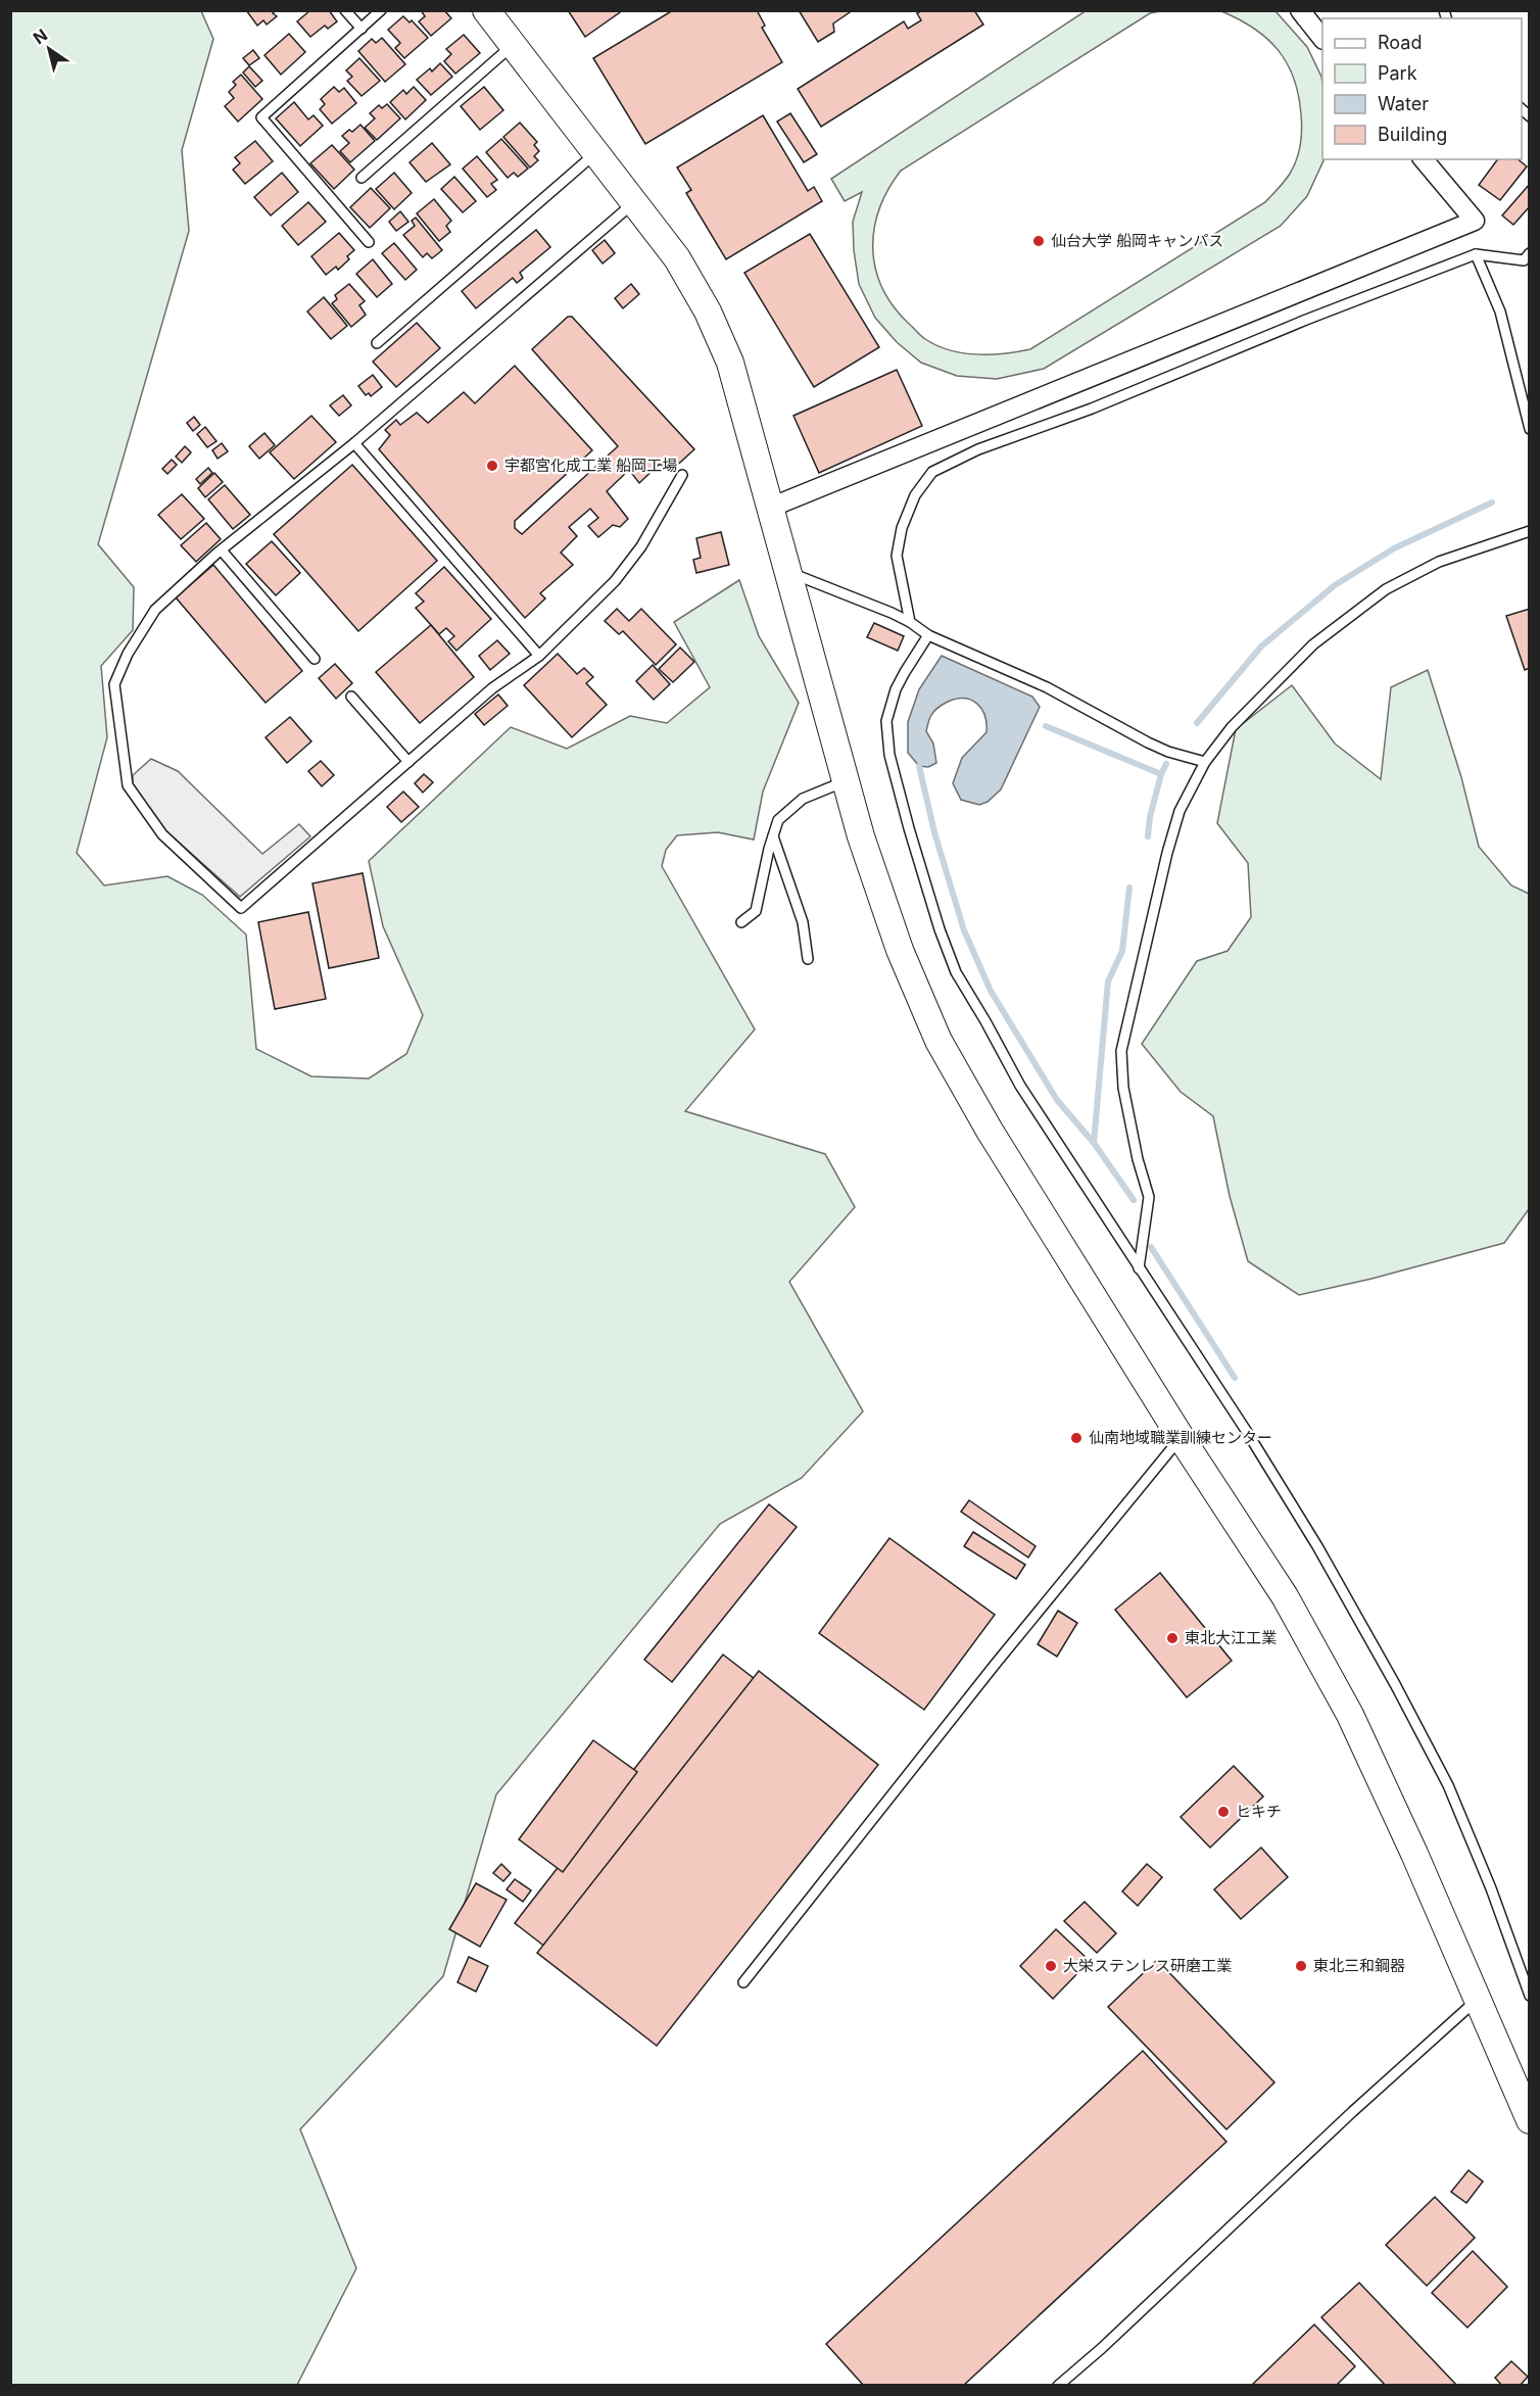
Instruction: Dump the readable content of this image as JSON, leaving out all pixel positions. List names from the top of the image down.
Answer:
{
  "places": [
    "仙台大学 船岡キャンパス",
    "宇都宮化成工業 船岡工場",
    "仙南地域職業訓練センター",
    "東北大江工業",
    "ヒキチ",
    "大栄ステンレス研磨工業",
    "東北三和鋼器"
  ],
  "legend": [
    "Road",
    "Park",
    "Water",
    "Building"
  ],
  "north": "top left"
}
